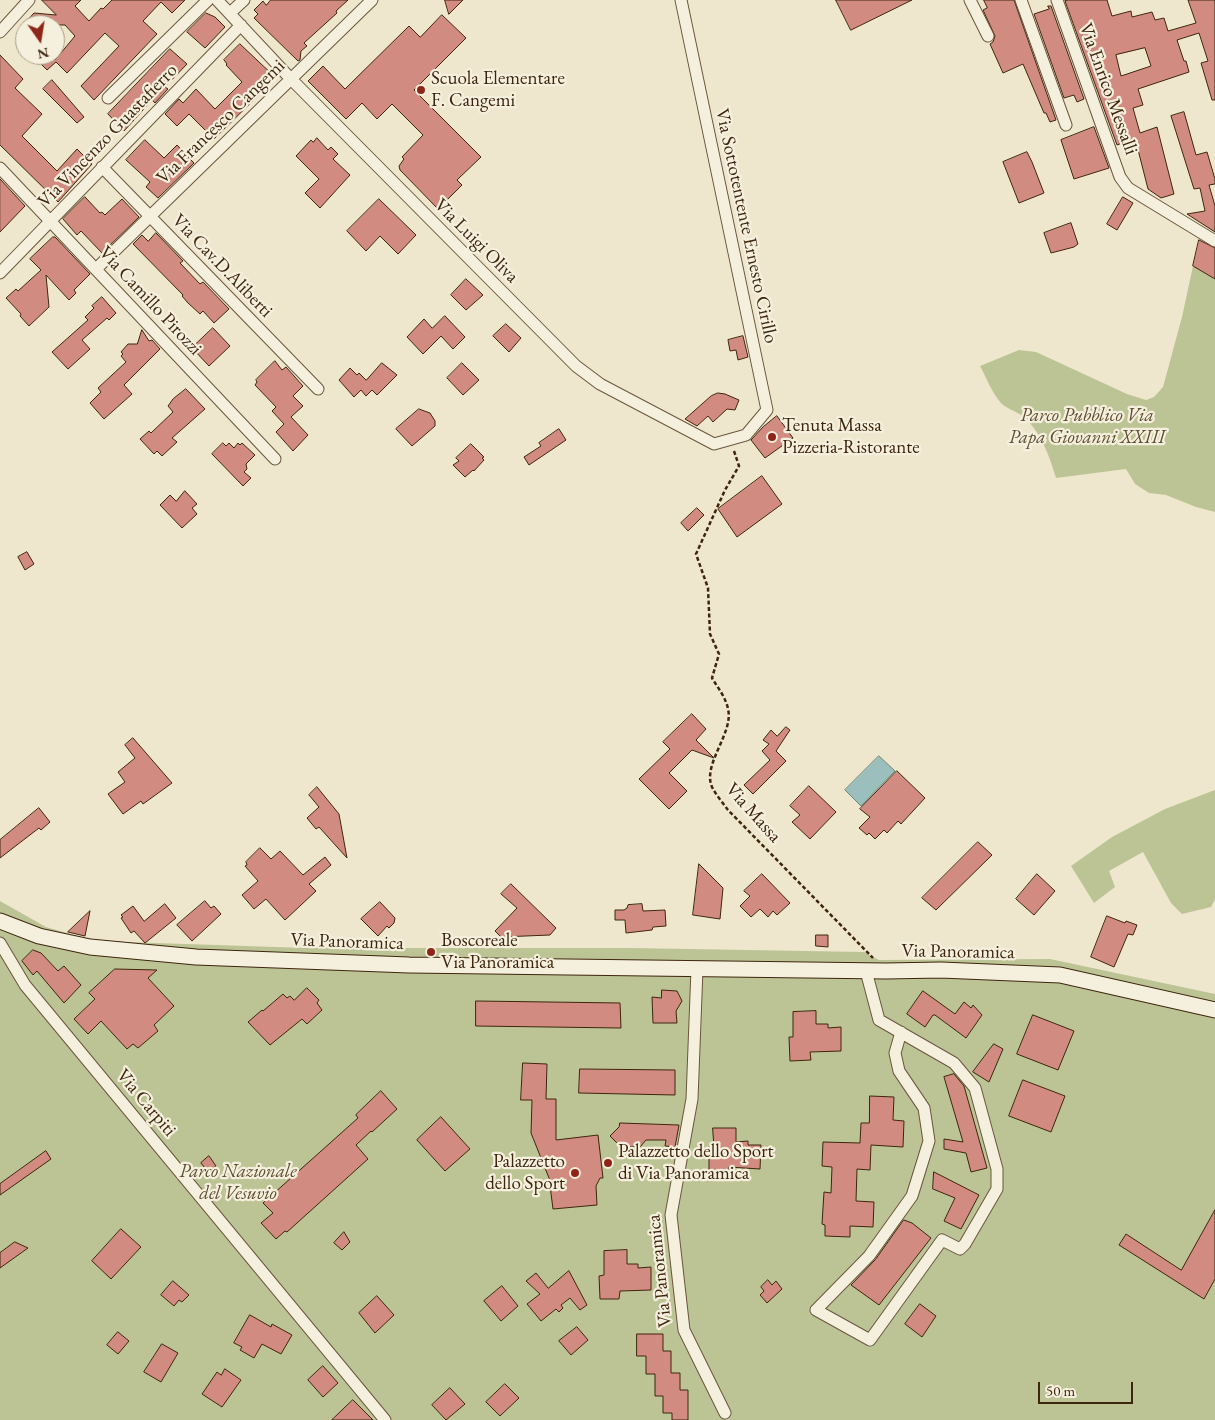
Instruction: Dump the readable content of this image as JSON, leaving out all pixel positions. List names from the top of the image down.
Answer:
{
  "streets": {
    "street": [
      "Via Enrico Messalli",
      "Via Francesco Cangemi",
      "Via Vincenzo Guastafierro",
      "Via Sottotentente Ernesto Cirillo",
      "Via Luigi Oliva",
      "Via Cav.D.Aliberti",
      "Via Camillo Pirozzi",
      "Via Panoramica",
      "Via Carpiti"
    ],
    "path": ["Via Massa"]
  },
  "crossings": [
    ["Via Francesco Cangemi", "Via Luigi Oliva"],
    ["Via Francesco Cangemi", "Via Cav.D.Aliberti"],
    ["Via Francesco Cangemi", "Via Camillo Pirozzi"],
    ["Via Vincenzo Guastafierro", "Via Luigi Oliva"],
    ["Via Vincenzo Guastafierro", "Via Cav.D.Aliberti"],
    ["Via Vincenzo Guastafierro", "Via Camillo Pirozzi"],
    ["Via Sottotentente Ernesto Cirillo", "Via Luigi Oliva"],
    ["Via Sottotentente Ernesto Cirillo", "Via Massa"],
    ["Via Luigi Oliva", "Via Massa"],
    ["Via Massa", "Via Panoramica"]
  ],
  "parks": ["Parco Pubblico Via Papa Giovanni XXIII", "Parco Nazionale del Vesuvio"],
  "places": [
    "Scuola Elementare F. Cangemi",
    "Tenuta Massa Pizzeria-Ristorante",
    "Boscoreale Via Panoramica",
    "Palazzetto dello Sport di Via Panoramica",
    "Palazzetto dello Sport"
  ],
  "scale_bar": "50 m",
  "north": "bottom"
}
